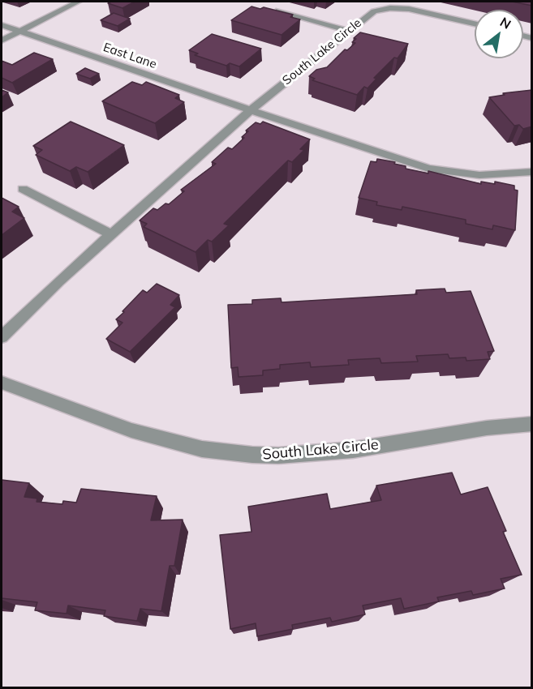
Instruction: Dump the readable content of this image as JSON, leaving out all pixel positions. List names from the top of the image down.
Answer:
{
  "streets": {
    "street": ["South Lake Circle", "East Lane"]
  },
  "crossings": [
    ["South Lake Circle", "East Lane"]
  ],
  "north": "top right"
}
